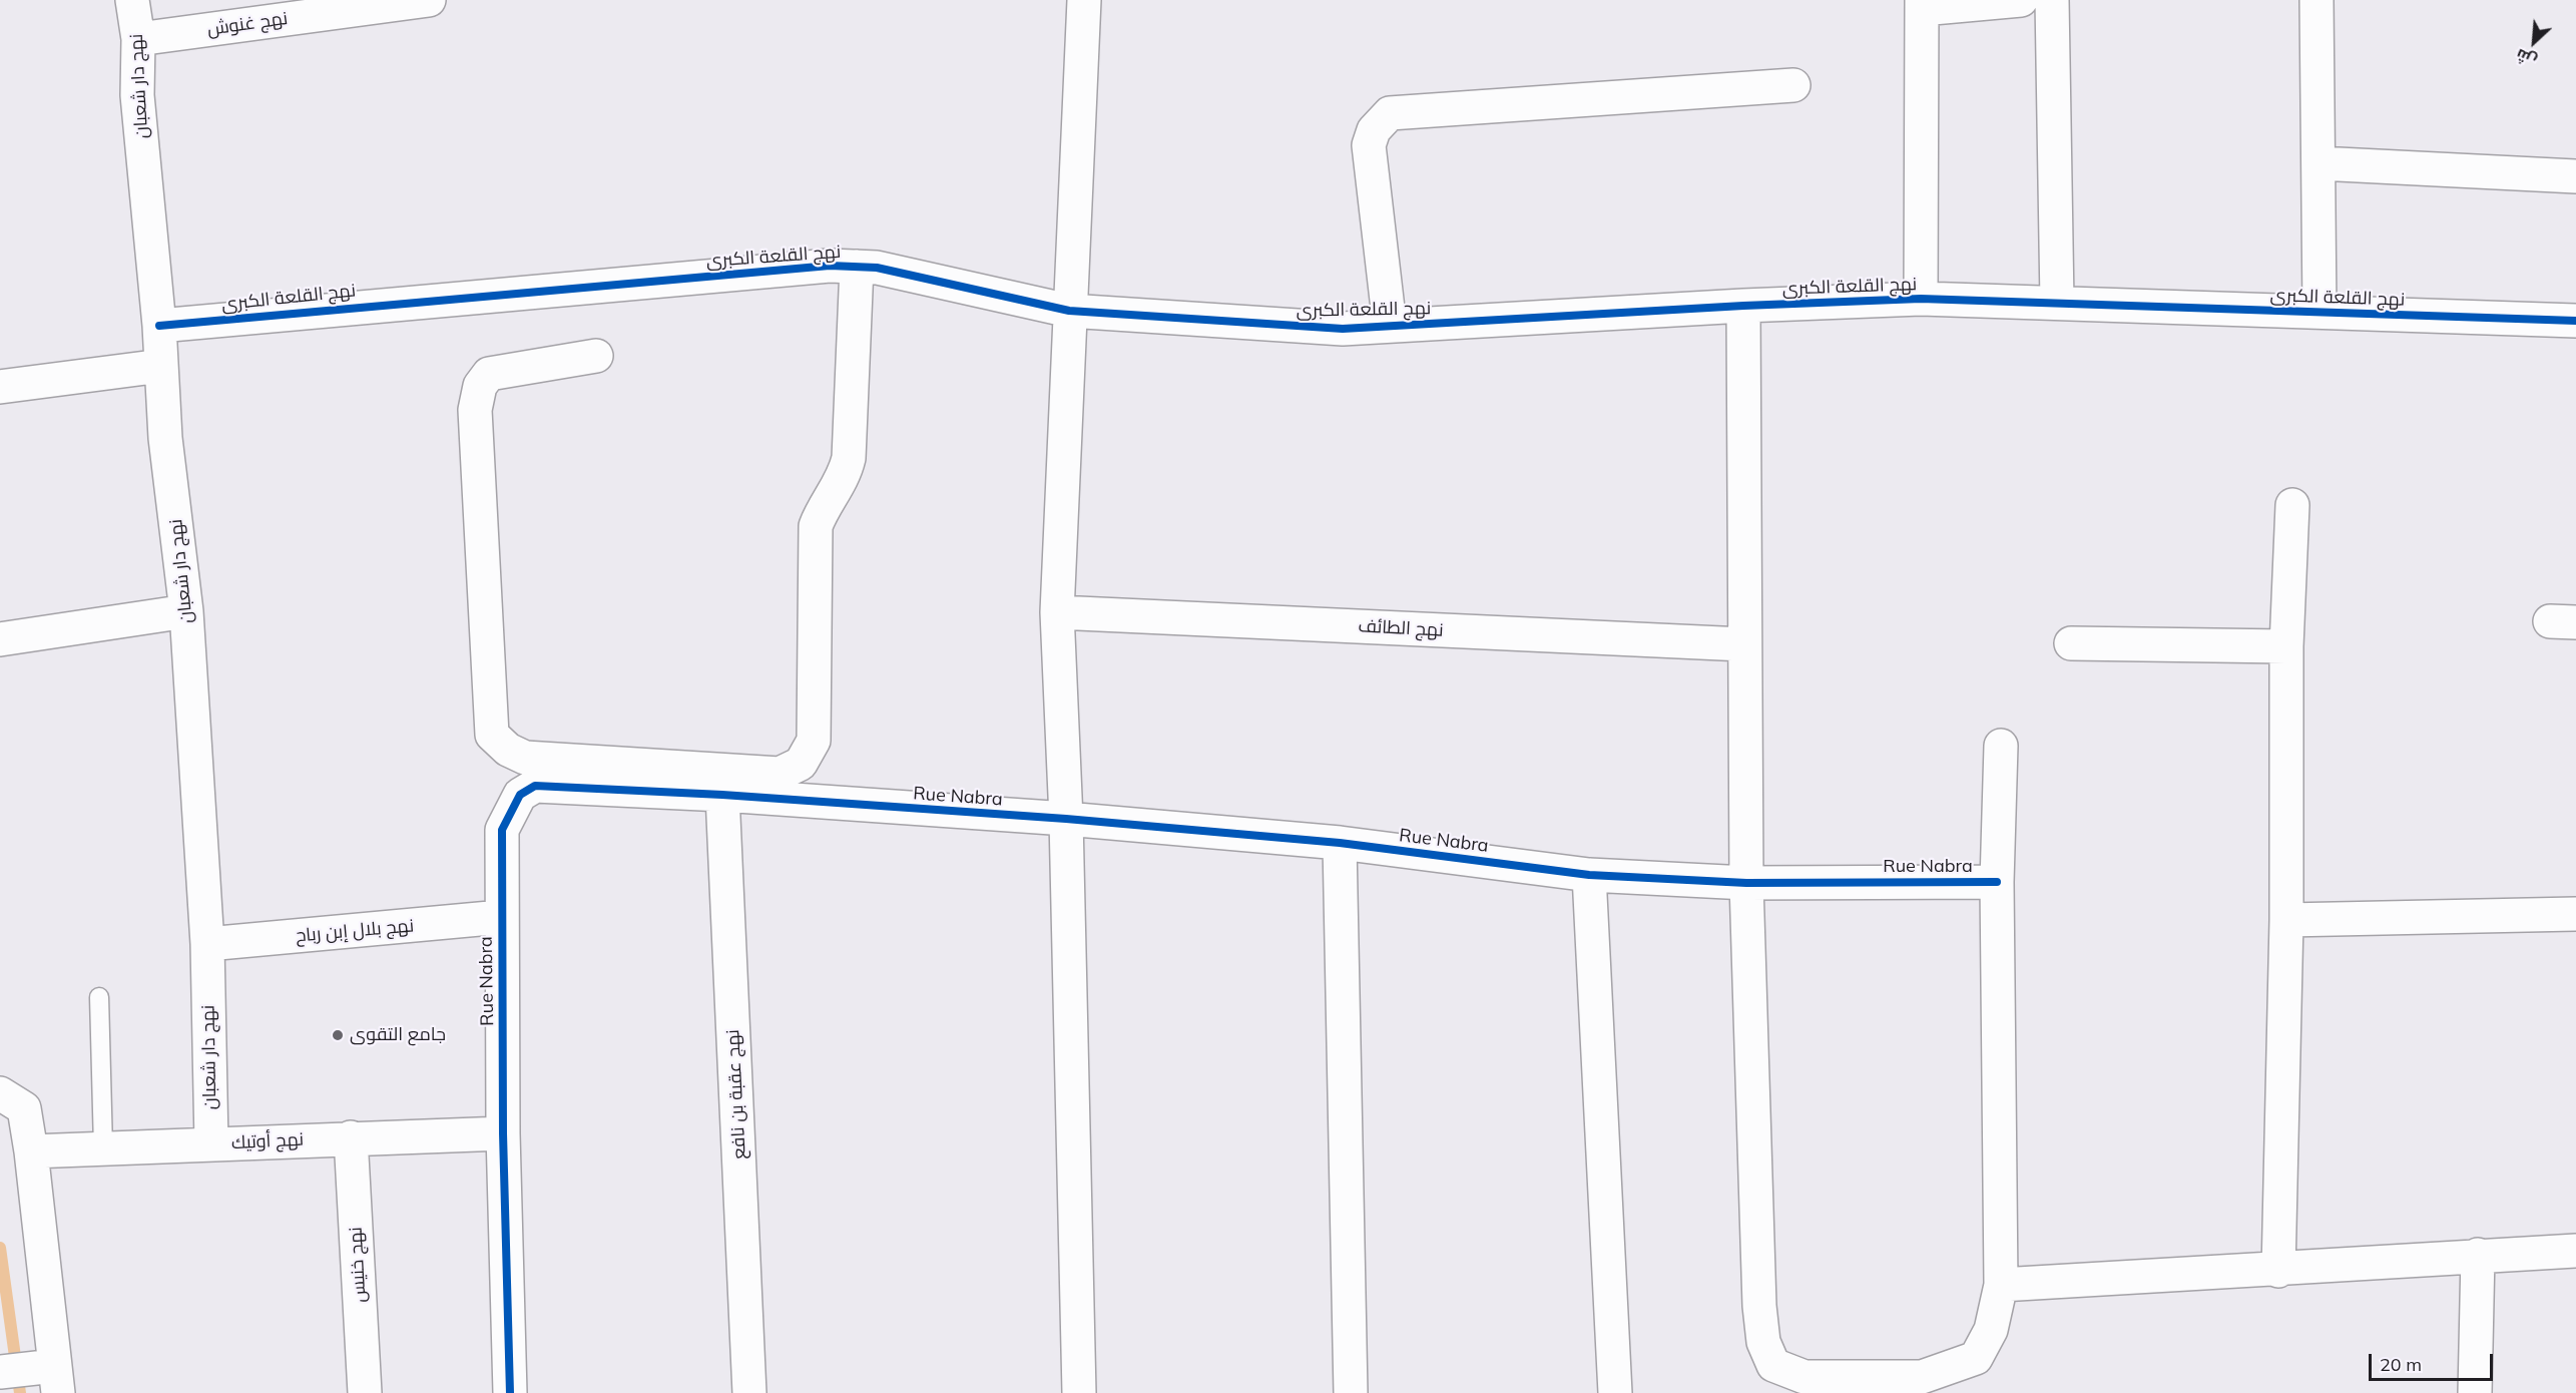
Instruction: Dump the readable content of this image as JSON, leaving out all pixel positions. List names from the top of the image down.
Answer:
{
  "streets": {
    "street": [
      "نهج غنوش",
      "نهج دار شعبان",
      "نهج القلعة الكبرى",
      "نهج الطائف",
      "Rue Nabra",
      "نهج بلال إبن رباح",
      "نهج عقبة بن نافع",
      "نهج أوتيك",
      "نهج خنيس"
    ]
  },
  "crossings": [
    ["نهج غنوش", "نهج دار شعبان"],
    ["نهج دار شعبان", "نهج القلعة الكبرى"],
    ["نهج دار شعبان", "نهج بلال إبن رباح"],
    ["نهج دار شعبان", "نهج أوتيك"],
    ["نهج القلعة الكبرى", "Rue Nabra"],
    ["نهج الطائف", "Rue Nabra"],
    ["Rue Nabra", "نهج بلال إبن رباح"],
    ["Rue Nabra", "نهج عقبة بن نافع"],
    ["Rue Nabra", "نهج أوتيك"],
    ["نهج أوتيك", "نهج خنيس"]
  ],
  "places": ["جامع التقوى"],
  "scale_bar": "20 m",
  "north": "bottom left"
}
